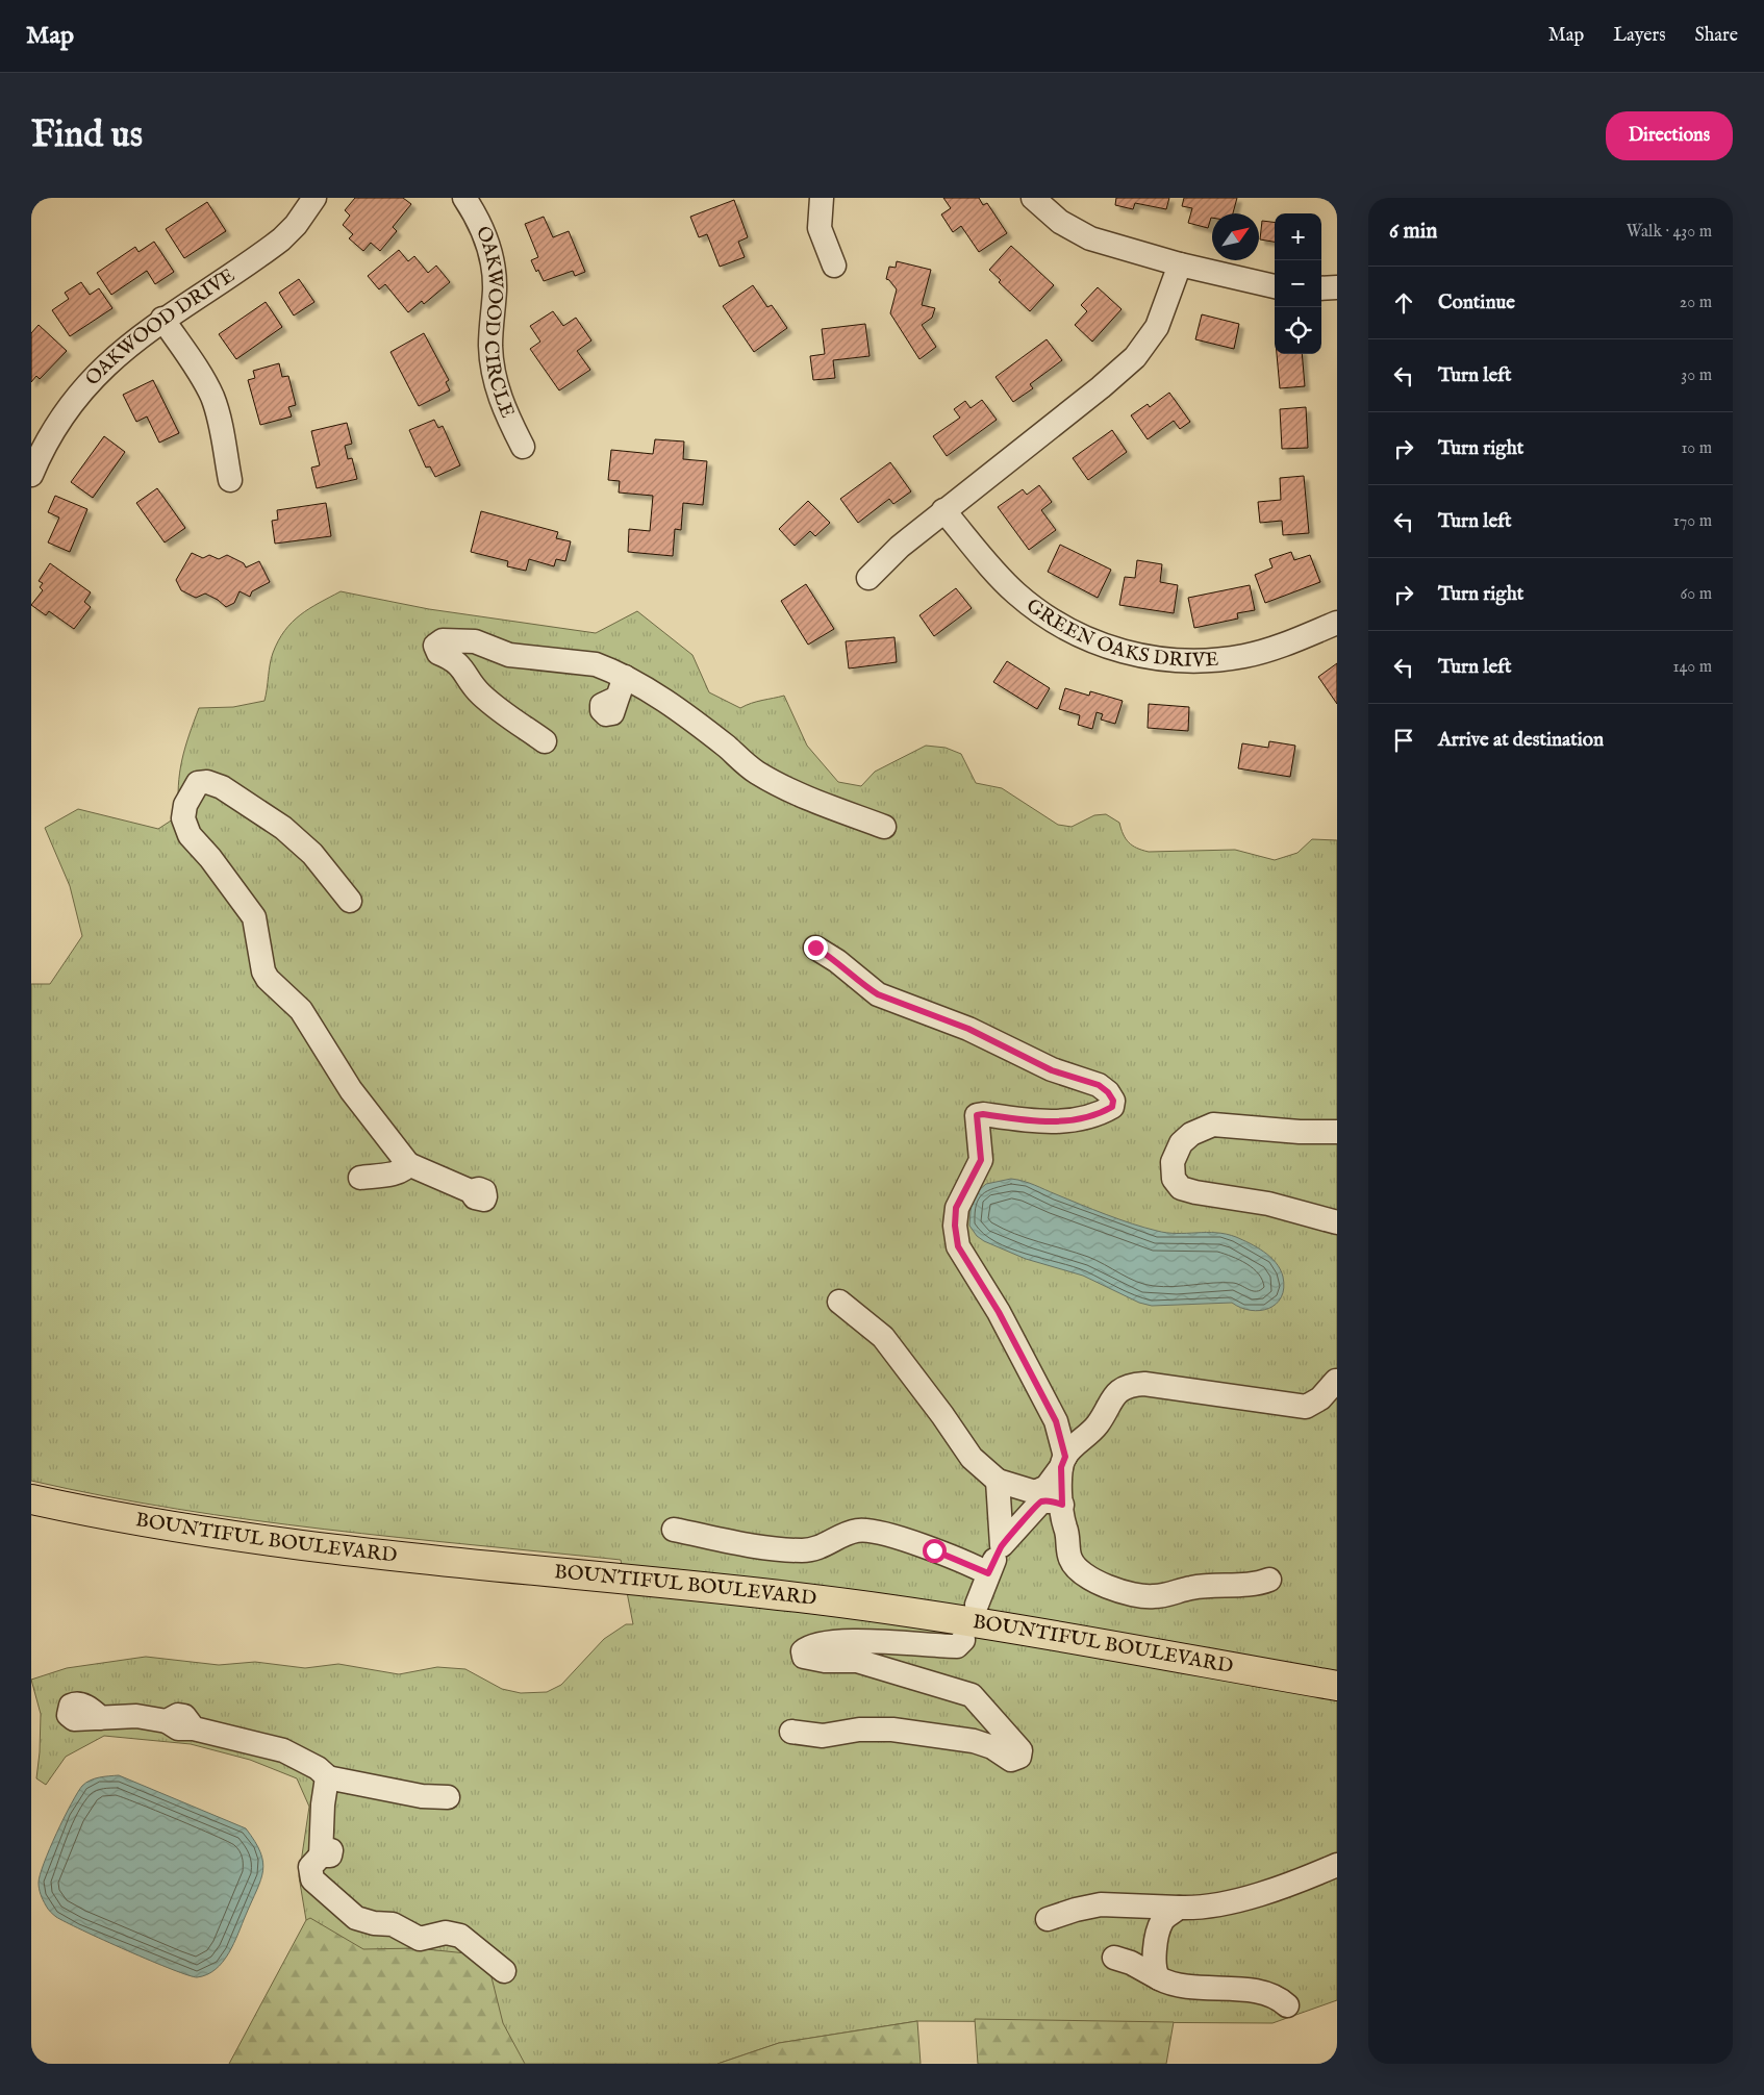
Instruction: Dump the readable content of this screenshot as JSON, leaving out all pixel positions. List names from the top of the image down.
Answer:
{
  "streets": {
    "main road": ["BOUNTIFUL BOULEVARD"],
    "street": ["OAKWOOD CIRCLE", "OAKWOOD DRIVE", "GREEN OAKS DRIVE"]
  },
  "north": "top right",
  "page": {
    "header": "Map",
    "nav": ["Map", "Layers", "Share"],
    "buttons": "Directions",
    "title": "Find us",
    "heading": ["6 min", "Walk · 430 m"],
    "map_buttons": ["+", "−"],
    "list": [
      ["Continue", "20 m"],
      ["Turn left", "30 m"],
      ["Turn right", "10 m"],
      ["Turn left", "170 m"],
      ["Turn right", "60 m"],
      ["Turn left", "140 m"],
      "Arrive at destination"
    ]
  }
}
